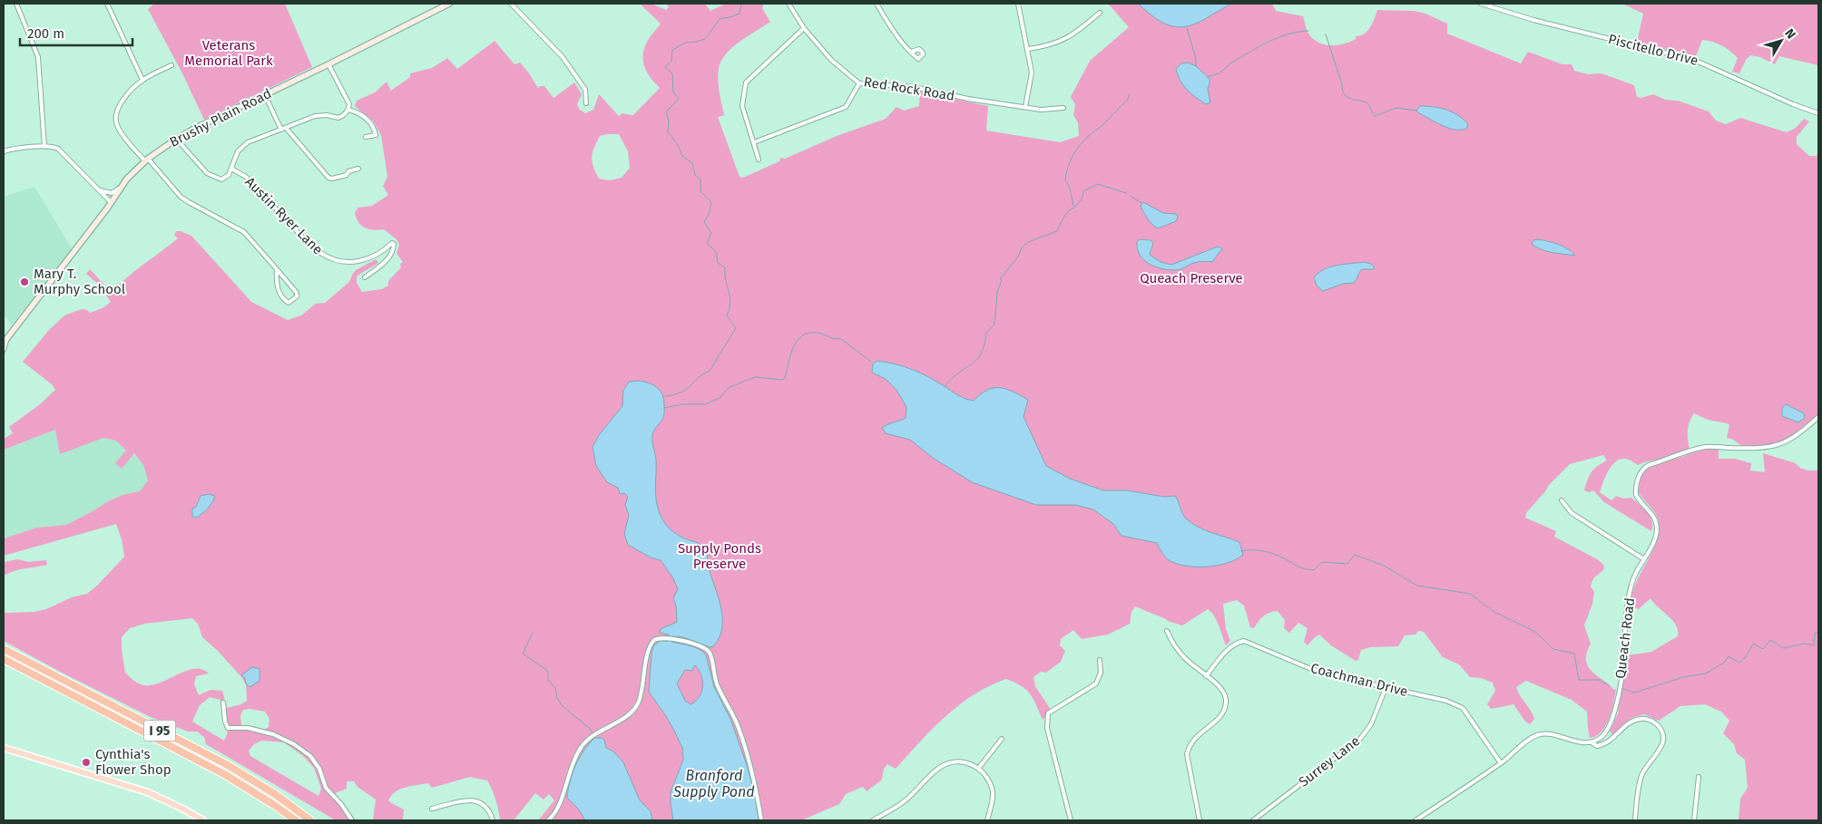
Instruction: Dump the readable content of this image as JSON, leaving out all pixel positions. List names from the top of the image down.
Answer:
{
  "streets": {
    "highway": ["I 95"],
    "main road": ["Brushy Plain Road"],
    "street": [
      "Piscitello Drive",
      "Red Rock Road",
      "Austin Ryer Lane",
      "Queach Road",
      "Coachman Drive",
      "Surrey Lane"
    ]
  },
  "crossings": [
    ["Coachman Drive", "Surrey Lane"]
  ],
  "water": ["Branford Supply Pond"],
  "parks": ["Veterans Memorial Park", "Queach Preserve", "Supply Ponds Preserve"],
  "places": ["Mary T. Murphy School", "Cynthia's Flower Shop"],
  "scale_bar": "200 m",
  "north": "top right"
}
